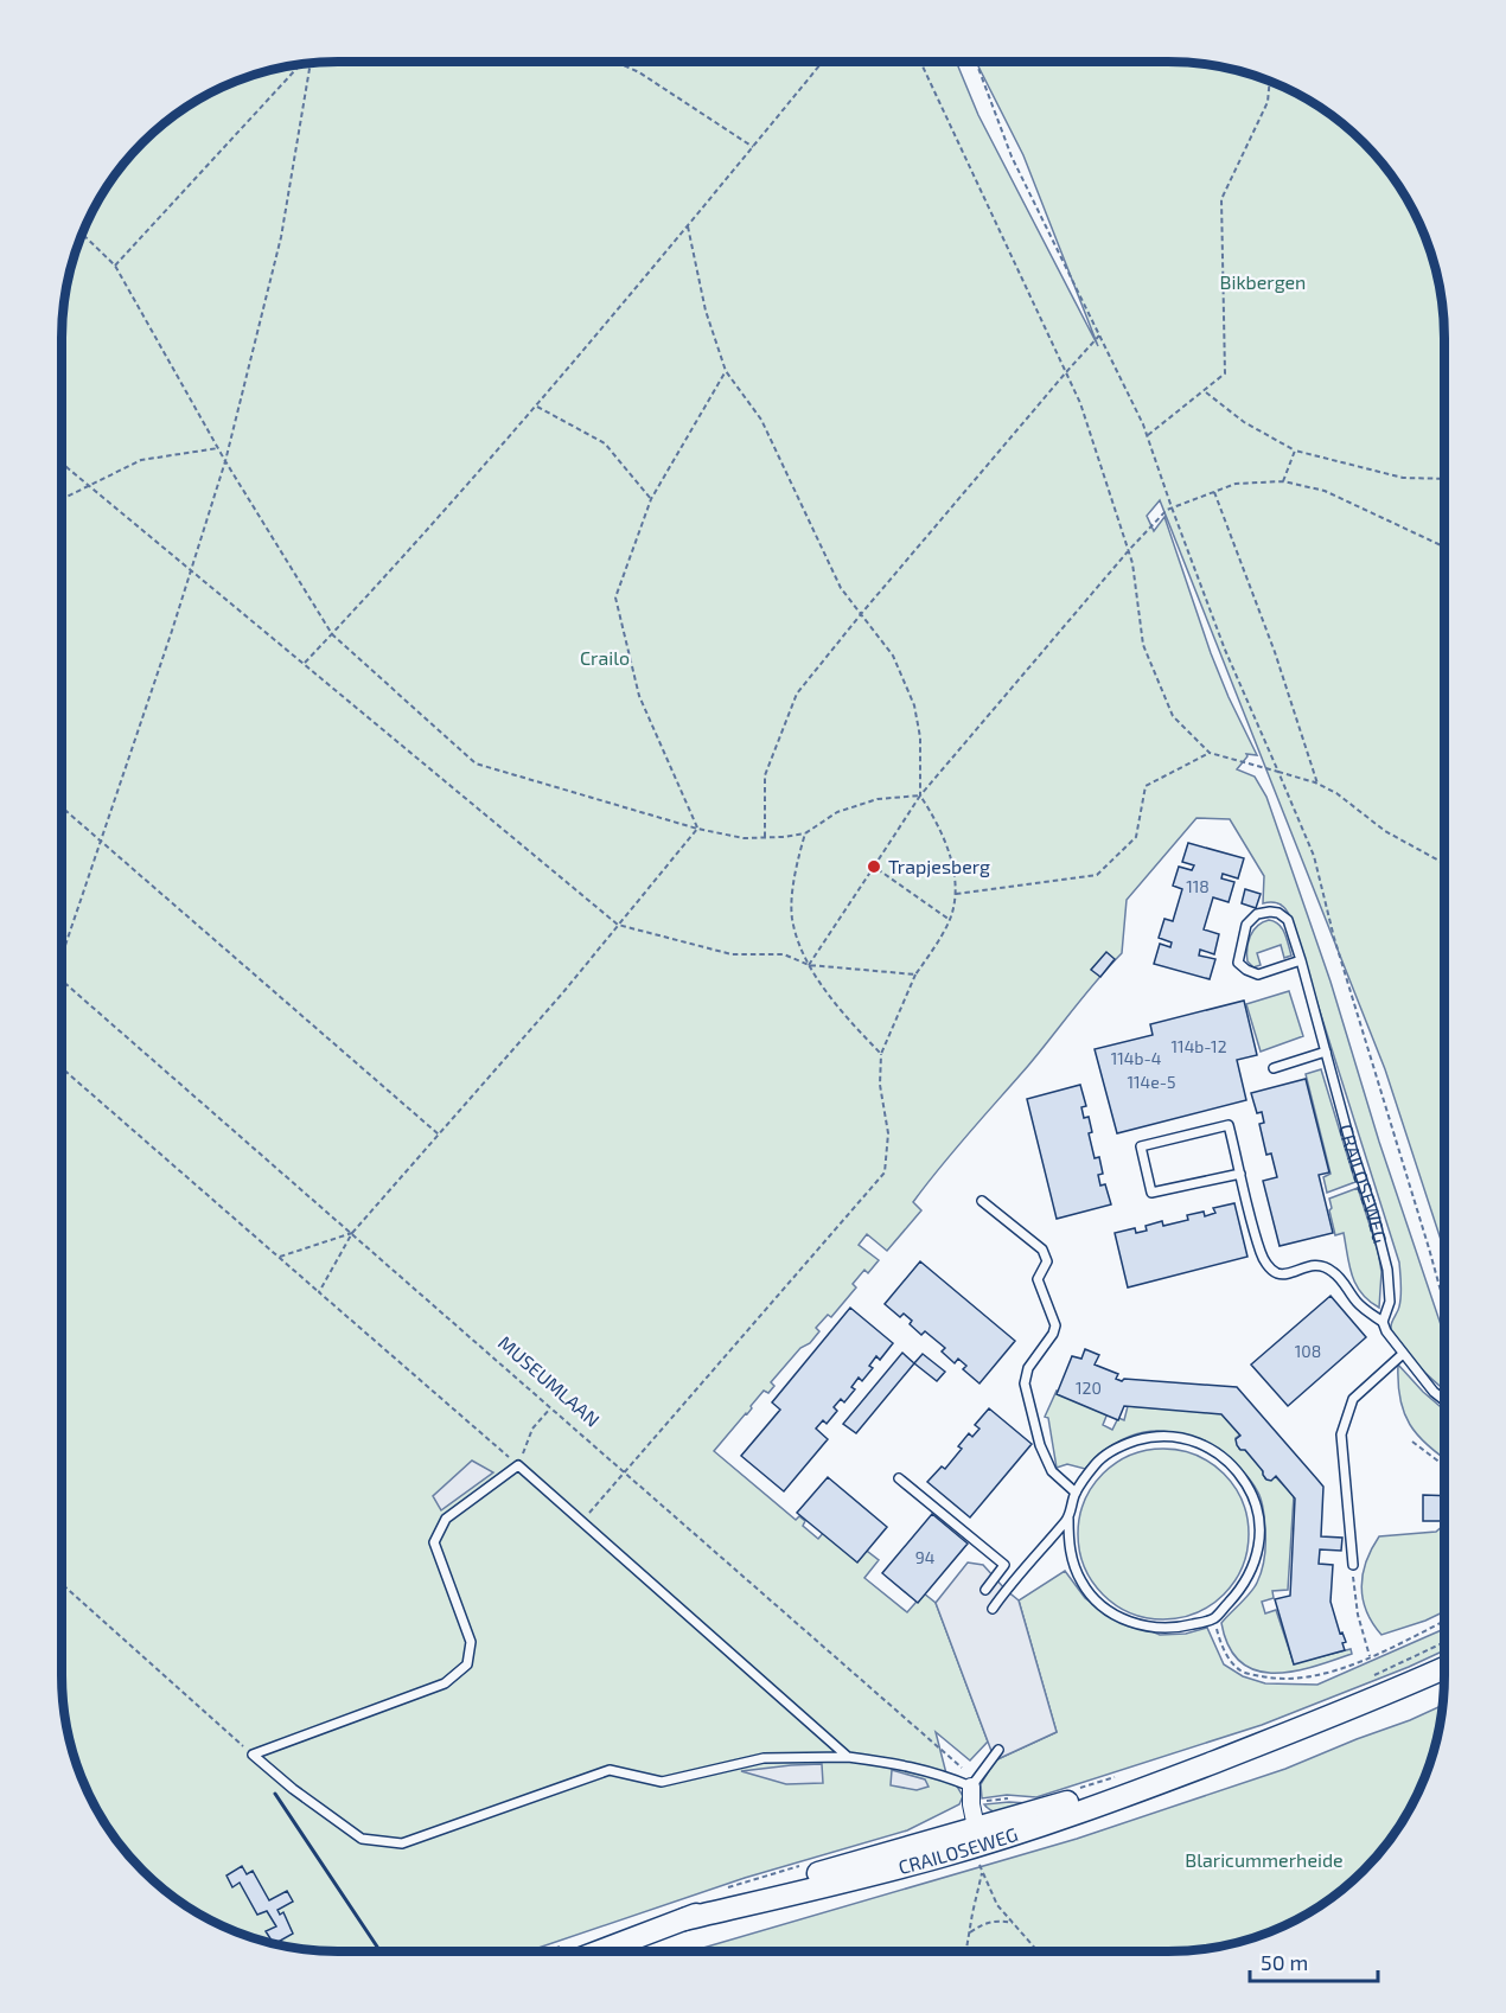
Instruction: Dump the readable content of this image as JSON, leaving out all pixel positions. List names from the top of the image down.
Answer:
{
  "streets": {
    "main road": ["CRAILOSEWEG"],
    "path": ["MUSEUMLAAN"]
  },
  "parks": ["Bikbergen", "Crailo", "Blaricummerheide"],
  "places": ["Trapjesberg"],
  "house_numbers": [
    "118",
    "114b-12",
    "114b-4",
    "114e-5",
    "108",
    "120",
    "94"
  ],
  "scale_bar": "50 m"
}
